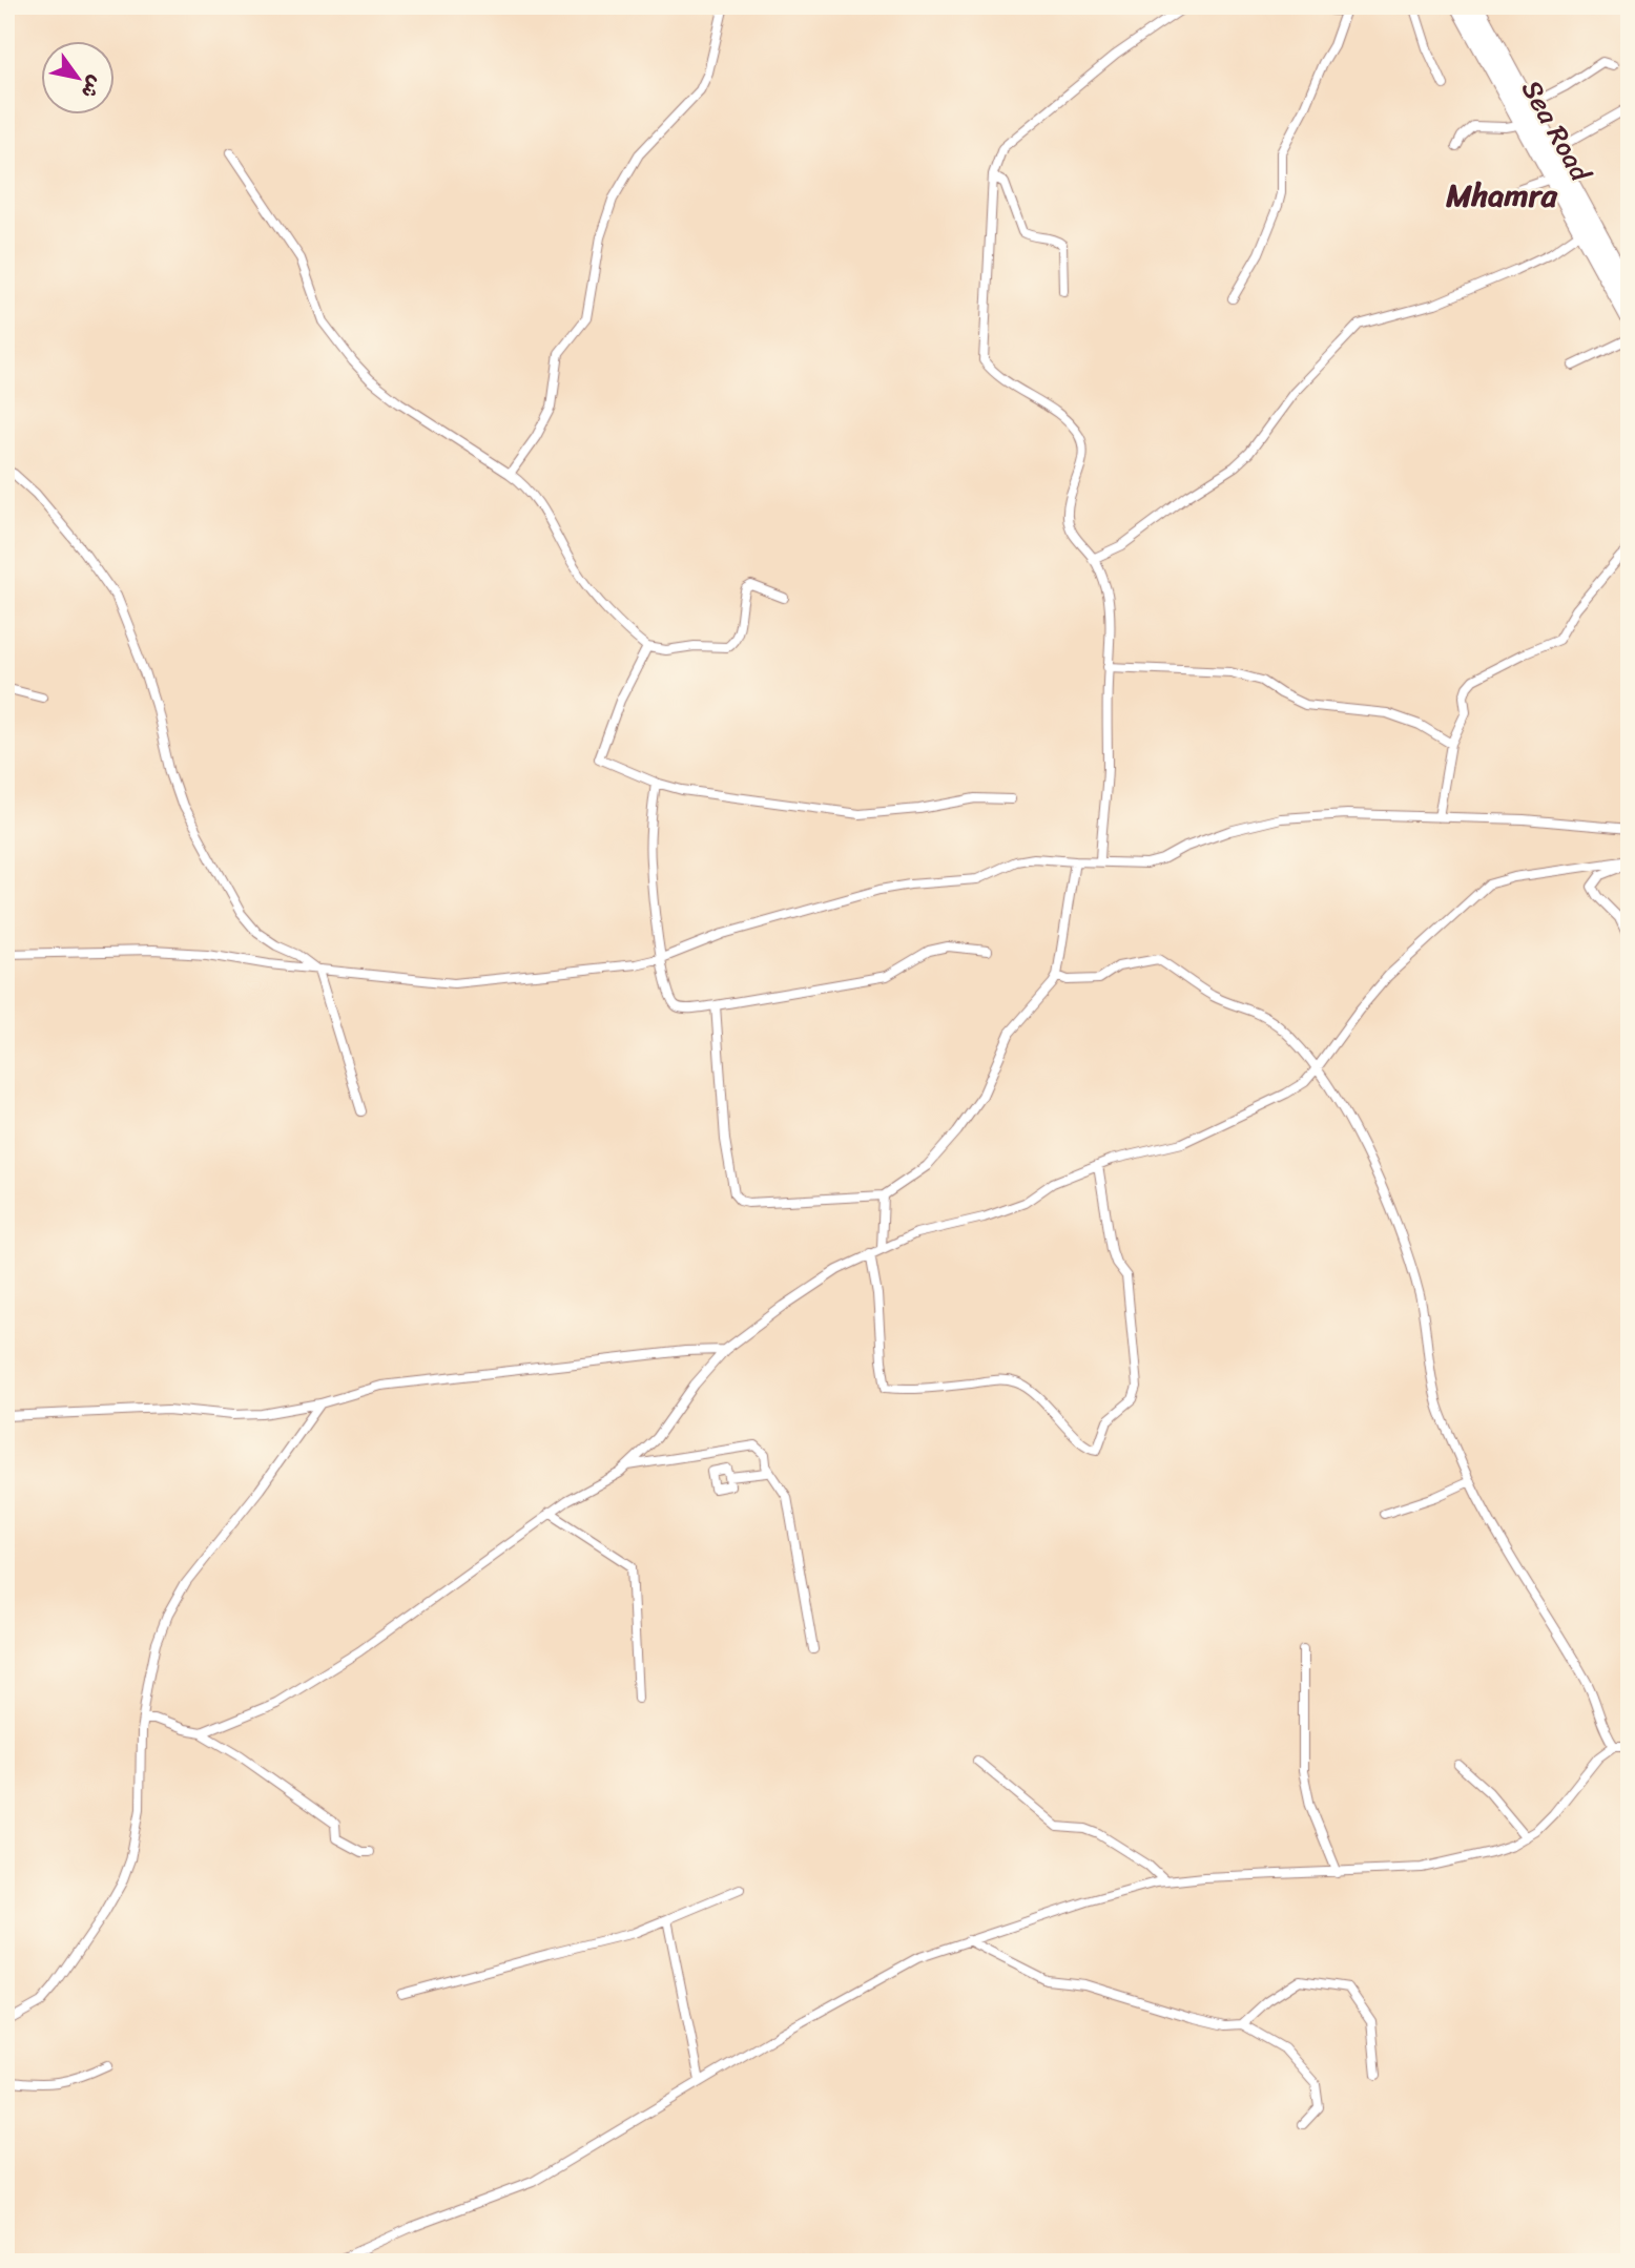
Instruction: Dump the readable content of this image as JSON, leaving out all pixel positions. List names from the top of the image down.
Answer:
{
  "streets": {
    "highway": ["Sea Road"]
  },
  "districts": ["Mhamra"],
  "north": "bottom right"
}
